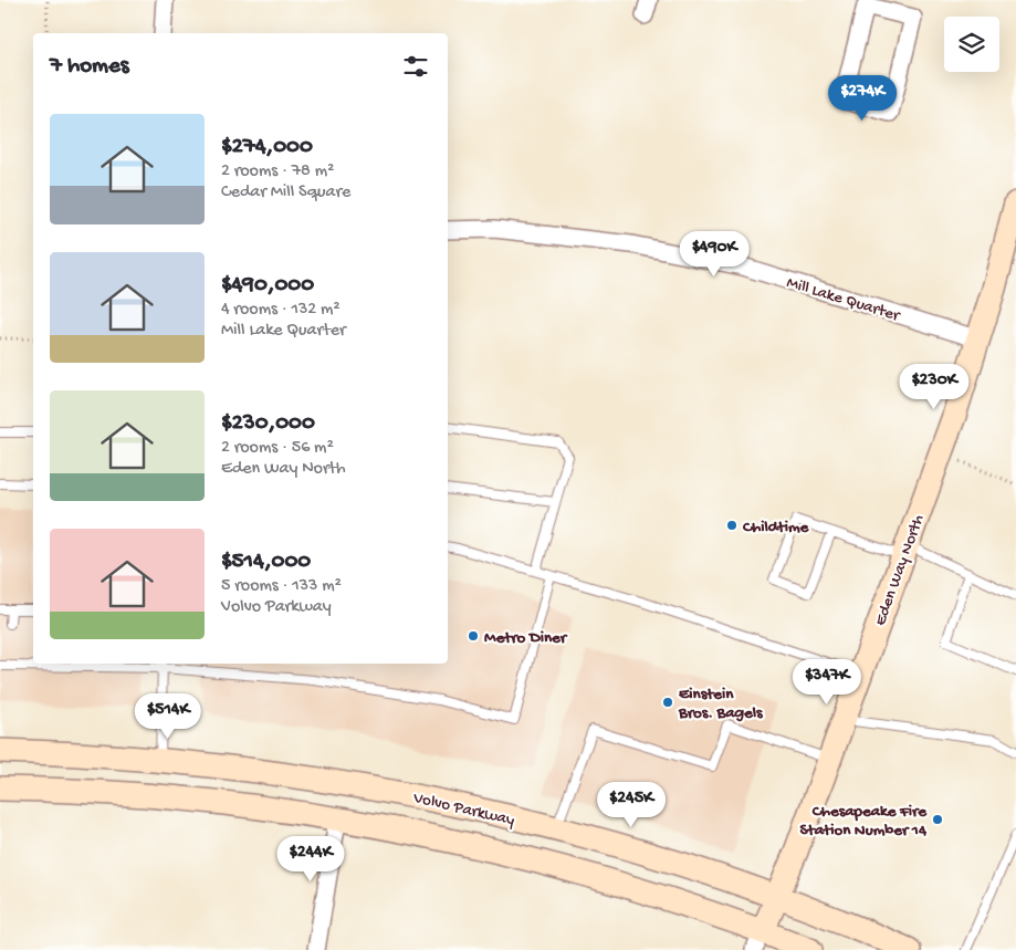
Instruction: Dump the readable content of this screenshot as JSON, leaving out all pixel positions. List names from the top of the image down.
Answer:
{
  "streets": {
    "main road": ["Eden Way North", "Volvo Parkway"],
    "street": ["Mill Lake Quarter"]
  },
  "crossings": [
    ["Mill Lake Quarter", "Eden Way North"],
    ["Eden Way North", "Volvo Parkway"]
  ],
  "places": [
    "Childtime",
    "Metro Diner",
    "Einstein Bros. Bagels",
    "Chesapeake Fire Station Number 14"
  ],
  "page": {
    "heading": "7 homes",
    "price": [
      "$274K",
      "$490K",
      "$230K",
      "$347K",
      "$514K",
      "$245K",
      "$244K"
    ],
    "list": [
      {
        "name": "$274,000",
        "note": "2 rooms · 78 m² · Cedar Mill Square"
      },
      {
        "name": "$490,000",
        "note": "4 rooms · 132 m² · Mill Lake Quarter"
      },
      {
        "name": "$230,000",
        "note": "2 rooms · 56 m² · Eden Way North"
      },
      {
        "name": "$514,000",
        "note": "5 rooms · 133 m² · Volvo Parkway"
      }
    ]
  }
}
